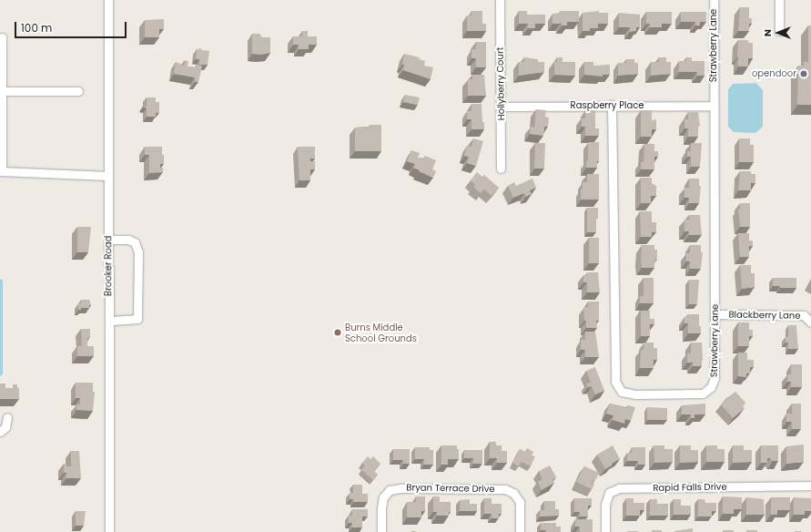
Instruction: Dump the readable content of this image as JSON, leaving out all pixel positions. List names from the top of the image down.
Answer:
{
  "streets": {
    "street": [
      "Strawberry Lane",
      "Hollyberry Court",
      "Raspberry Place",
      "Brooker Road",
      "Blackberry Lane",
      "Rapid Falls Drive",
      "Bryan Terrace Drive"
    ]
  },
  "crossings": [
    ["Strawberry Lane", "Raspberry Place"],
    ["Strawberry Lane", "Blackberry Lane"],
    ["Hollyberry Court", "Raspberry Place"]
  ],
  "places": ["opendoor", "Burns Middle School Grounds"],
  "scale_bar": "100 m",
  "north": "left"
}
